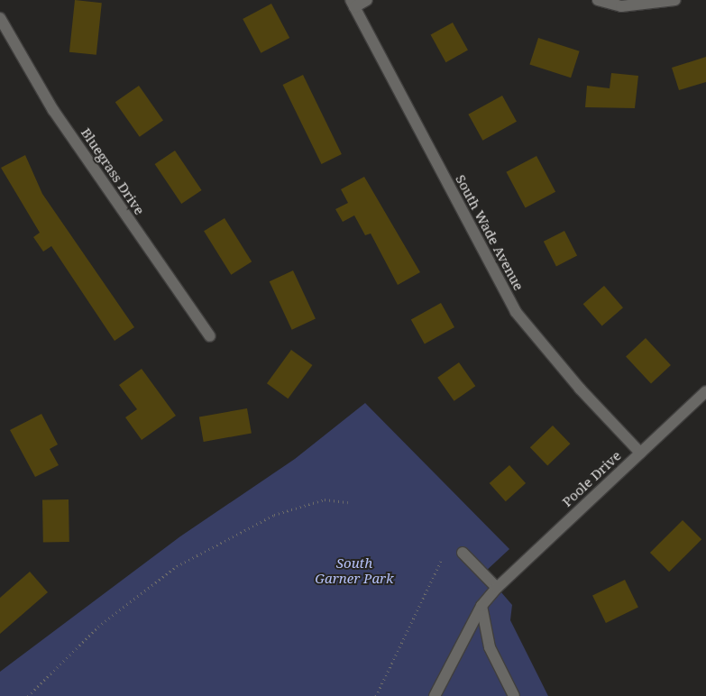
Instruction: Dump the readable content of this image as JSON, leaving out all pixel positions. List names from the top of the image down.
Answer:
{
  "streets": {
    "street": ["Bluegrass Drive", "South Wade Avenue", "Poole Drive"]
  },
  "crossings": [
    ["South Wade Avenue", "Poole Drive"]
  ],
  "parks": ["South Garner Park"]
}
